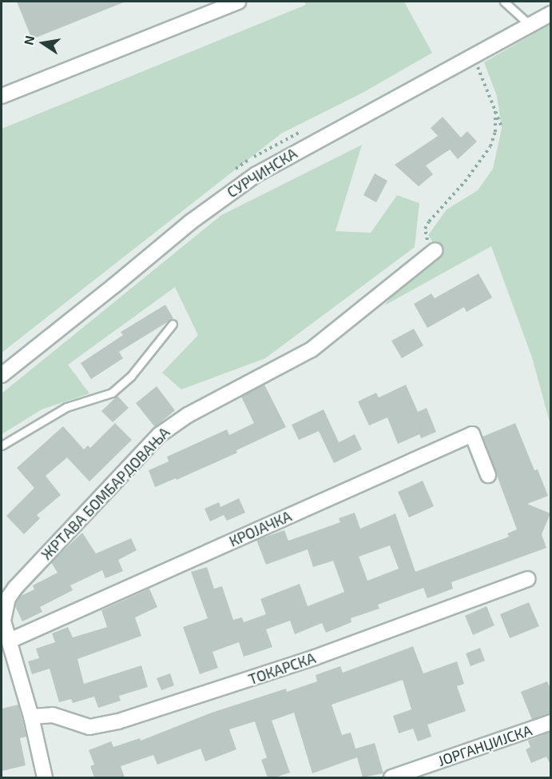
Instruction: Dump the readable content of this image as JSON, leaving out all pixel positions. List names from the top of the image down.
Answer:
{
  "streets": {
    "street": [
      "СУРЧИНСКА",
      "ЖРТАВА БОМБАРДОВАЊА",
      "КРОЈАЧКА",
      "ТОКАРСКА",
      "ЈОРГАНЏИЈСКА"
    ]
  },
  "crossings": [
    ["ЖРТАВА БОМБАРДОВАЊА", "КРОЈАЧКА"]
  ],
  "north": "left"
}
